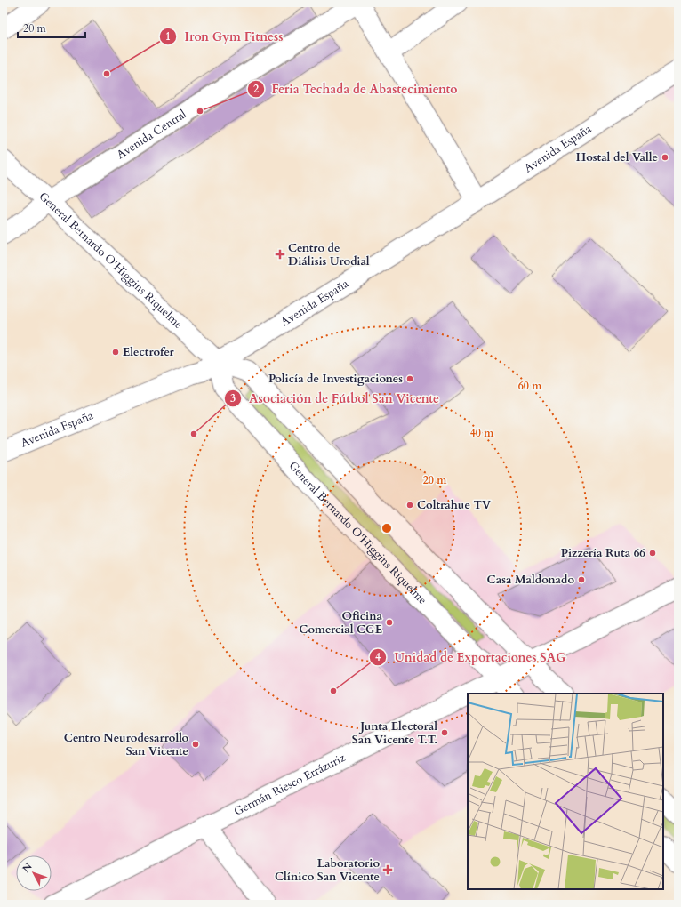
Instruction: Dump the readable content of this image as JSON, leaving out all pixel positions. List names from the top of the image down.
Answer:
{
  "streets": {
    "street": [
      "Avenida Central",
      "Avenida España",
      "General Bernardo O'Higgins Riquelme",
      "Germán Riesco Errázuriz"
    ]
  },
  "crossings": [
    ["Avenida Central", "General Bernardo O'Higgins Riquelme"],
    ["Avenida España", "General Bernardo O'Higgins Riquelme"],
    ["General Bernardo O'Higgins Riquelme", "Germán Riesco Errázuriz"]
  ],
  "places": {
    "other": [
      "Iron Gym Fitness",
      "Feria Techada de Abastecimiento",
      "Hostal del Valle",
      "Electrofer",
      "Policía de Investigaciones",
      "Asociación de Fútbol San Vicente",
      "Coltrahue TV",
      "Pizzería Ruta 66",
      "Casa Maldonado",
      "Oficina Comercial CGE",
      "Unidad de Exportaciones SAG",
      "Junta Electoral San Vicente T.T.",
      "Centro Neurodesarrollo San Vicente"
    ],
    "health": ["Centro de Diálisis Urodial", "Laboratorio Clínico San Vicente"]
  },
  "scale_bar": "20 m",
  "north": "top left",
  "rings": ["60 m", "40 m", "20 m"]
}
